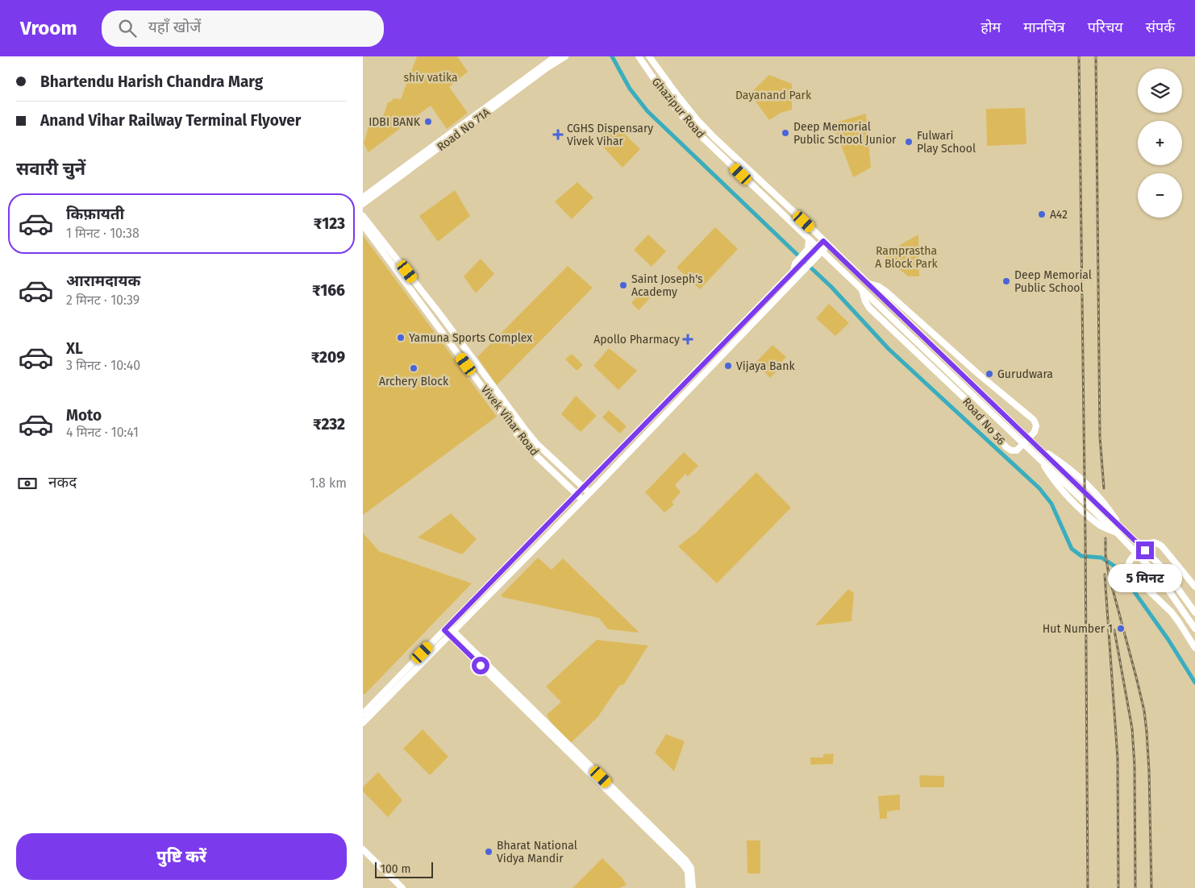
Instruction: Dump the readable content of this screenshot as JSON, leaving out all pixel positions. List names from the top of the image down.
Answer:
{
  "streets": {
    "main road": [
      "Ghazipur Road",
      "Road No 71A",
      "Vivek Vihar Road",
      "Road No 56"
    ]
  },
  "crossings": [
    ["Ghazipur Road", "Road No 56"]
  ],
  "parks": ["shiv vatika", "Dayanand Park", "Ramprastha A Block Park"],
  "places": {
    "other": [
      "IDBI BANK",
      "Deep Memorial Public School Junior",
      "Fulwari Play School",
      "A42",
      "Deep Memorial Public School",
      "Saint Joseph's Academy",
      "Yamuna Sports Complex",
      "Vijaya Bank",
      "Archery Block",
      "Gurudwara",
      "Hut Number 1",
      "Bharat National Vidya Mandir"
    ],
    "health": ["CGHS Dispensary Vivek Vihar", "Apollo Pharmacy"]
  },
  "scale_bar": "100 m",
  "page": {
    "header": "Vroom",
    "search": "यहाँ खोजें",
    "nav": [
      "होम",
      "मानचित्र",
      "परिचय",
      "संपर्क"
    ],
    "banner": ["Bhartendu Harish Chandra Marg", "Anand Vihar Railway Terminal Flyover"],
    "map_buttons": ["+", "−"],
    "heading": "सवारी चुनें",
    "list": [
      {
        "name": "किफ़ायती",
        "note": "1 मिनट · 10:38",
        "value": "₹123"
      },
      {
        "name": "आरामदायक",
        "note": "2 मिनट · 10:39",
        "value": "₹166"
      },
      {
        "name": "XL",
        "note": "3 मिनट · 10:40",
        "value": "₹209"
      },
      {
        "name": "Moto",
        "note": "4 मिनट · 10:41",
        "value": "₹232"
      }
    ],
    "pay": ["नकद", "1.8 km"],
    "bubble": "5 मिनट",
    "buttons": "पुष्टि करें",
    "scale": "100 m"
  }
}
